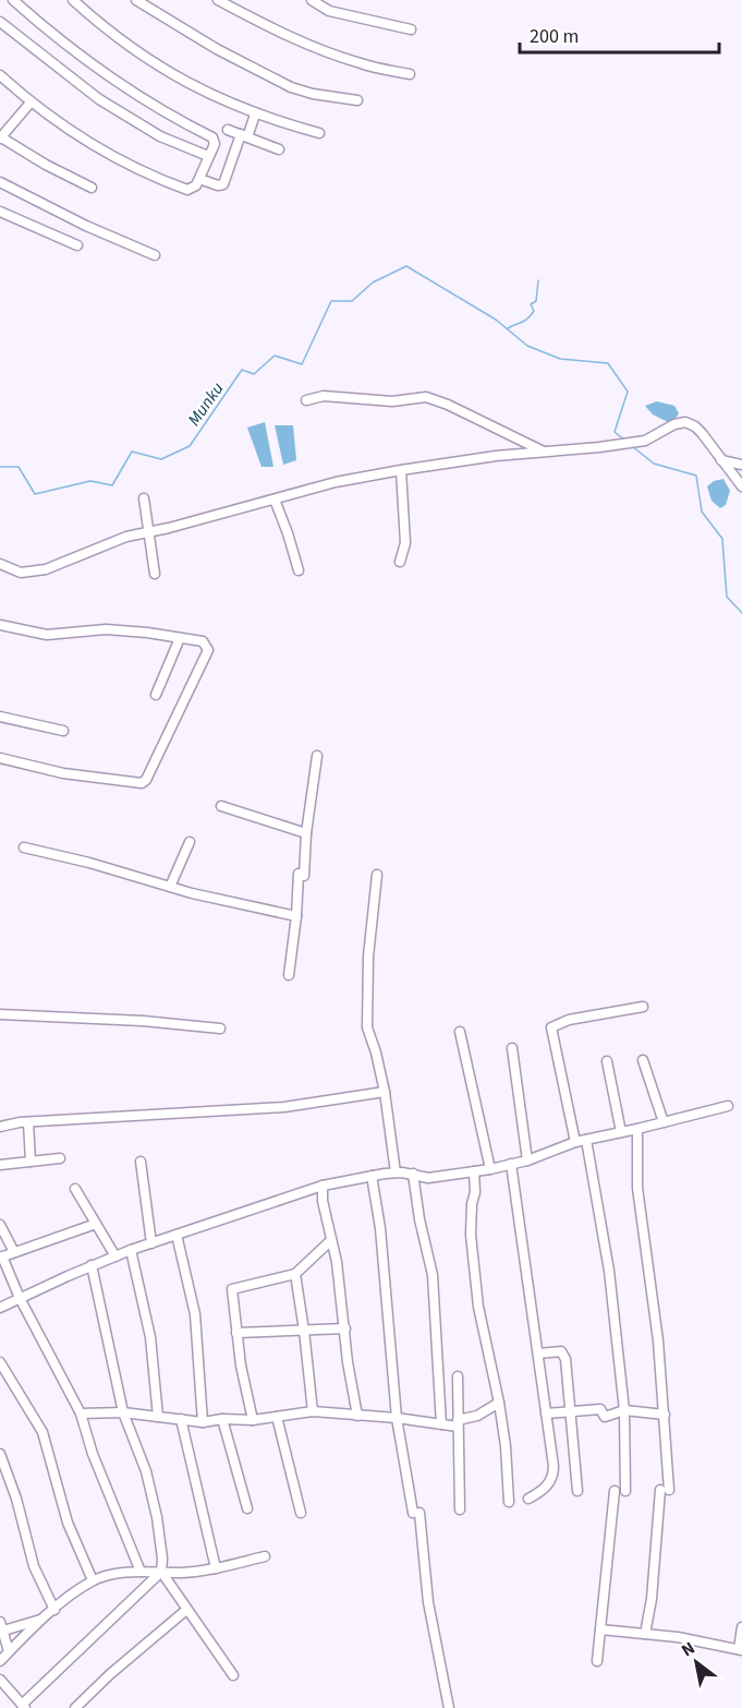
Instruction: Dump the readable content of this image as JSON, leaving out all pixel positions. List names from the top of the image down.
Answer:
{
  "water": ["Munku"],
  "scale_bar": "200 m",
  "north": "top left"
}
